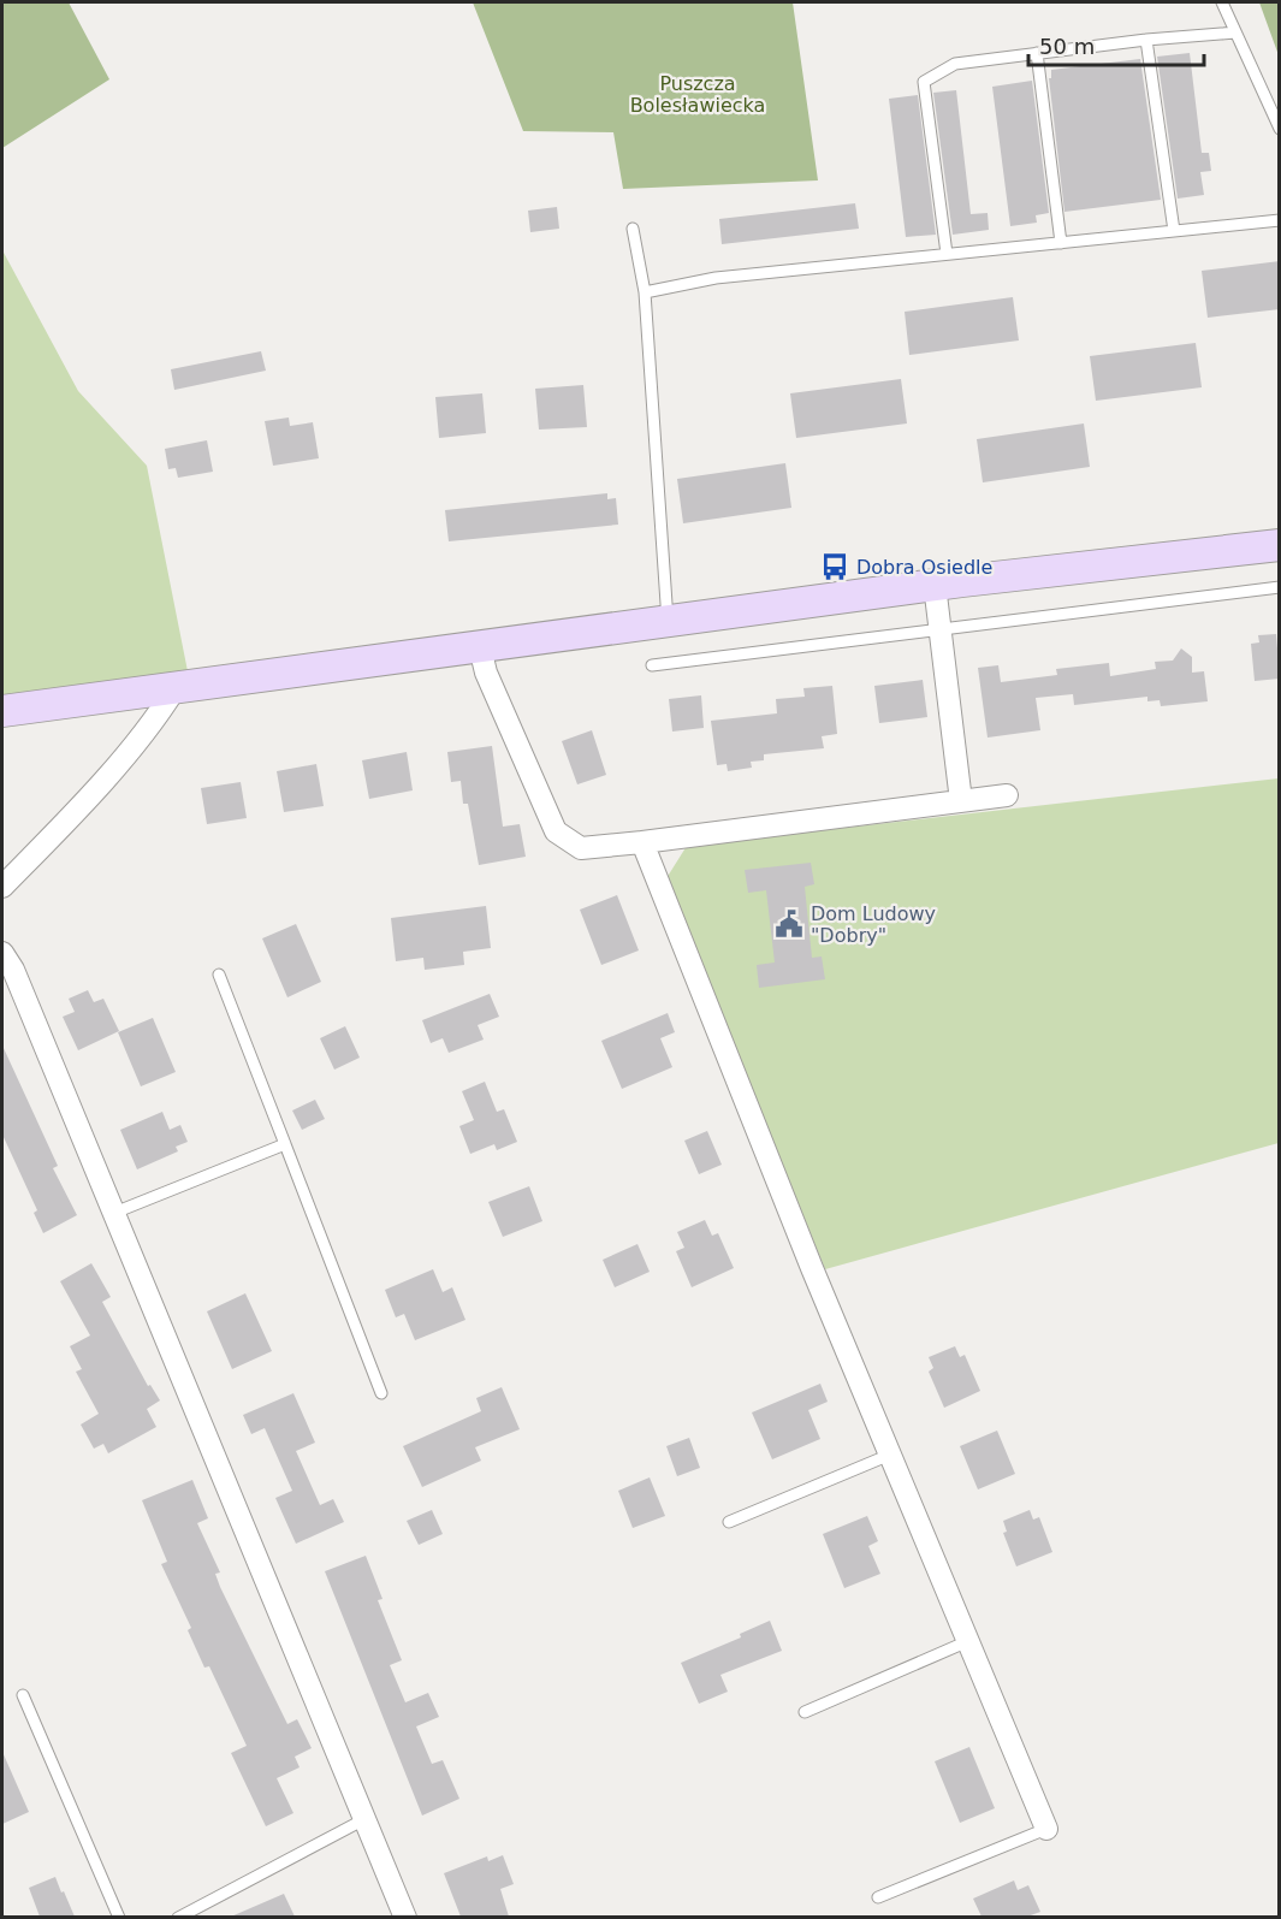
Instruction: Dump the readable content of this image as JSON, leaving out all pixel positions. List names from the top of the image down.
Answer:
{
  "parks": ["Puszcza Bolesławiecka"],
  "places": {
    "bus stop": ["Dobra Osiedle"],
    "public building": ["Dom Ludowy \"Dobry\""]
  },
  "scale_bar": "50 m"
}
